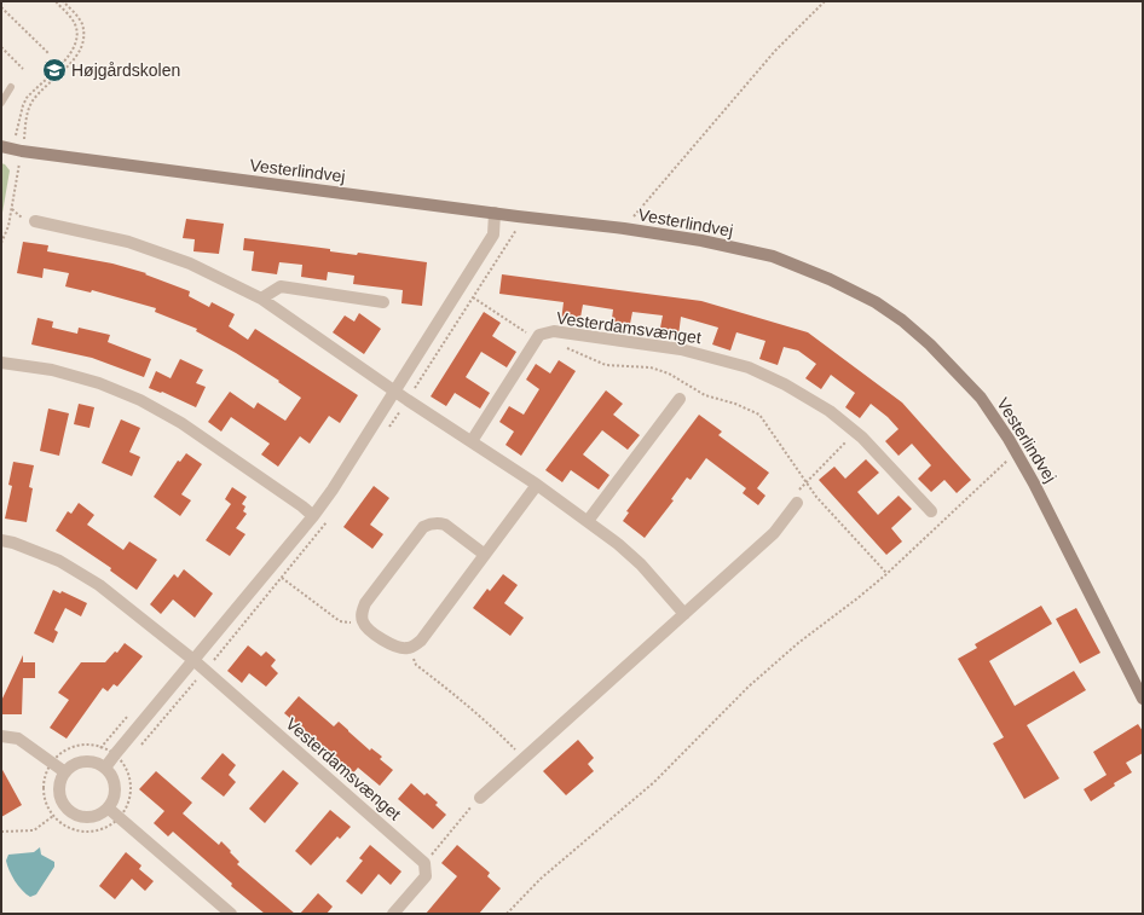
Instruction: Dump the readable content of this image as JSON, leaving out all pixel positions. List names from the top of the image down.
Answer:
{
  "streets": {
    "street": ["Vesterlindvej", "Vesterdamsvænget"]
  },
  "places": {
    "school or university": ["Højgårdskolen"]
  }
}
